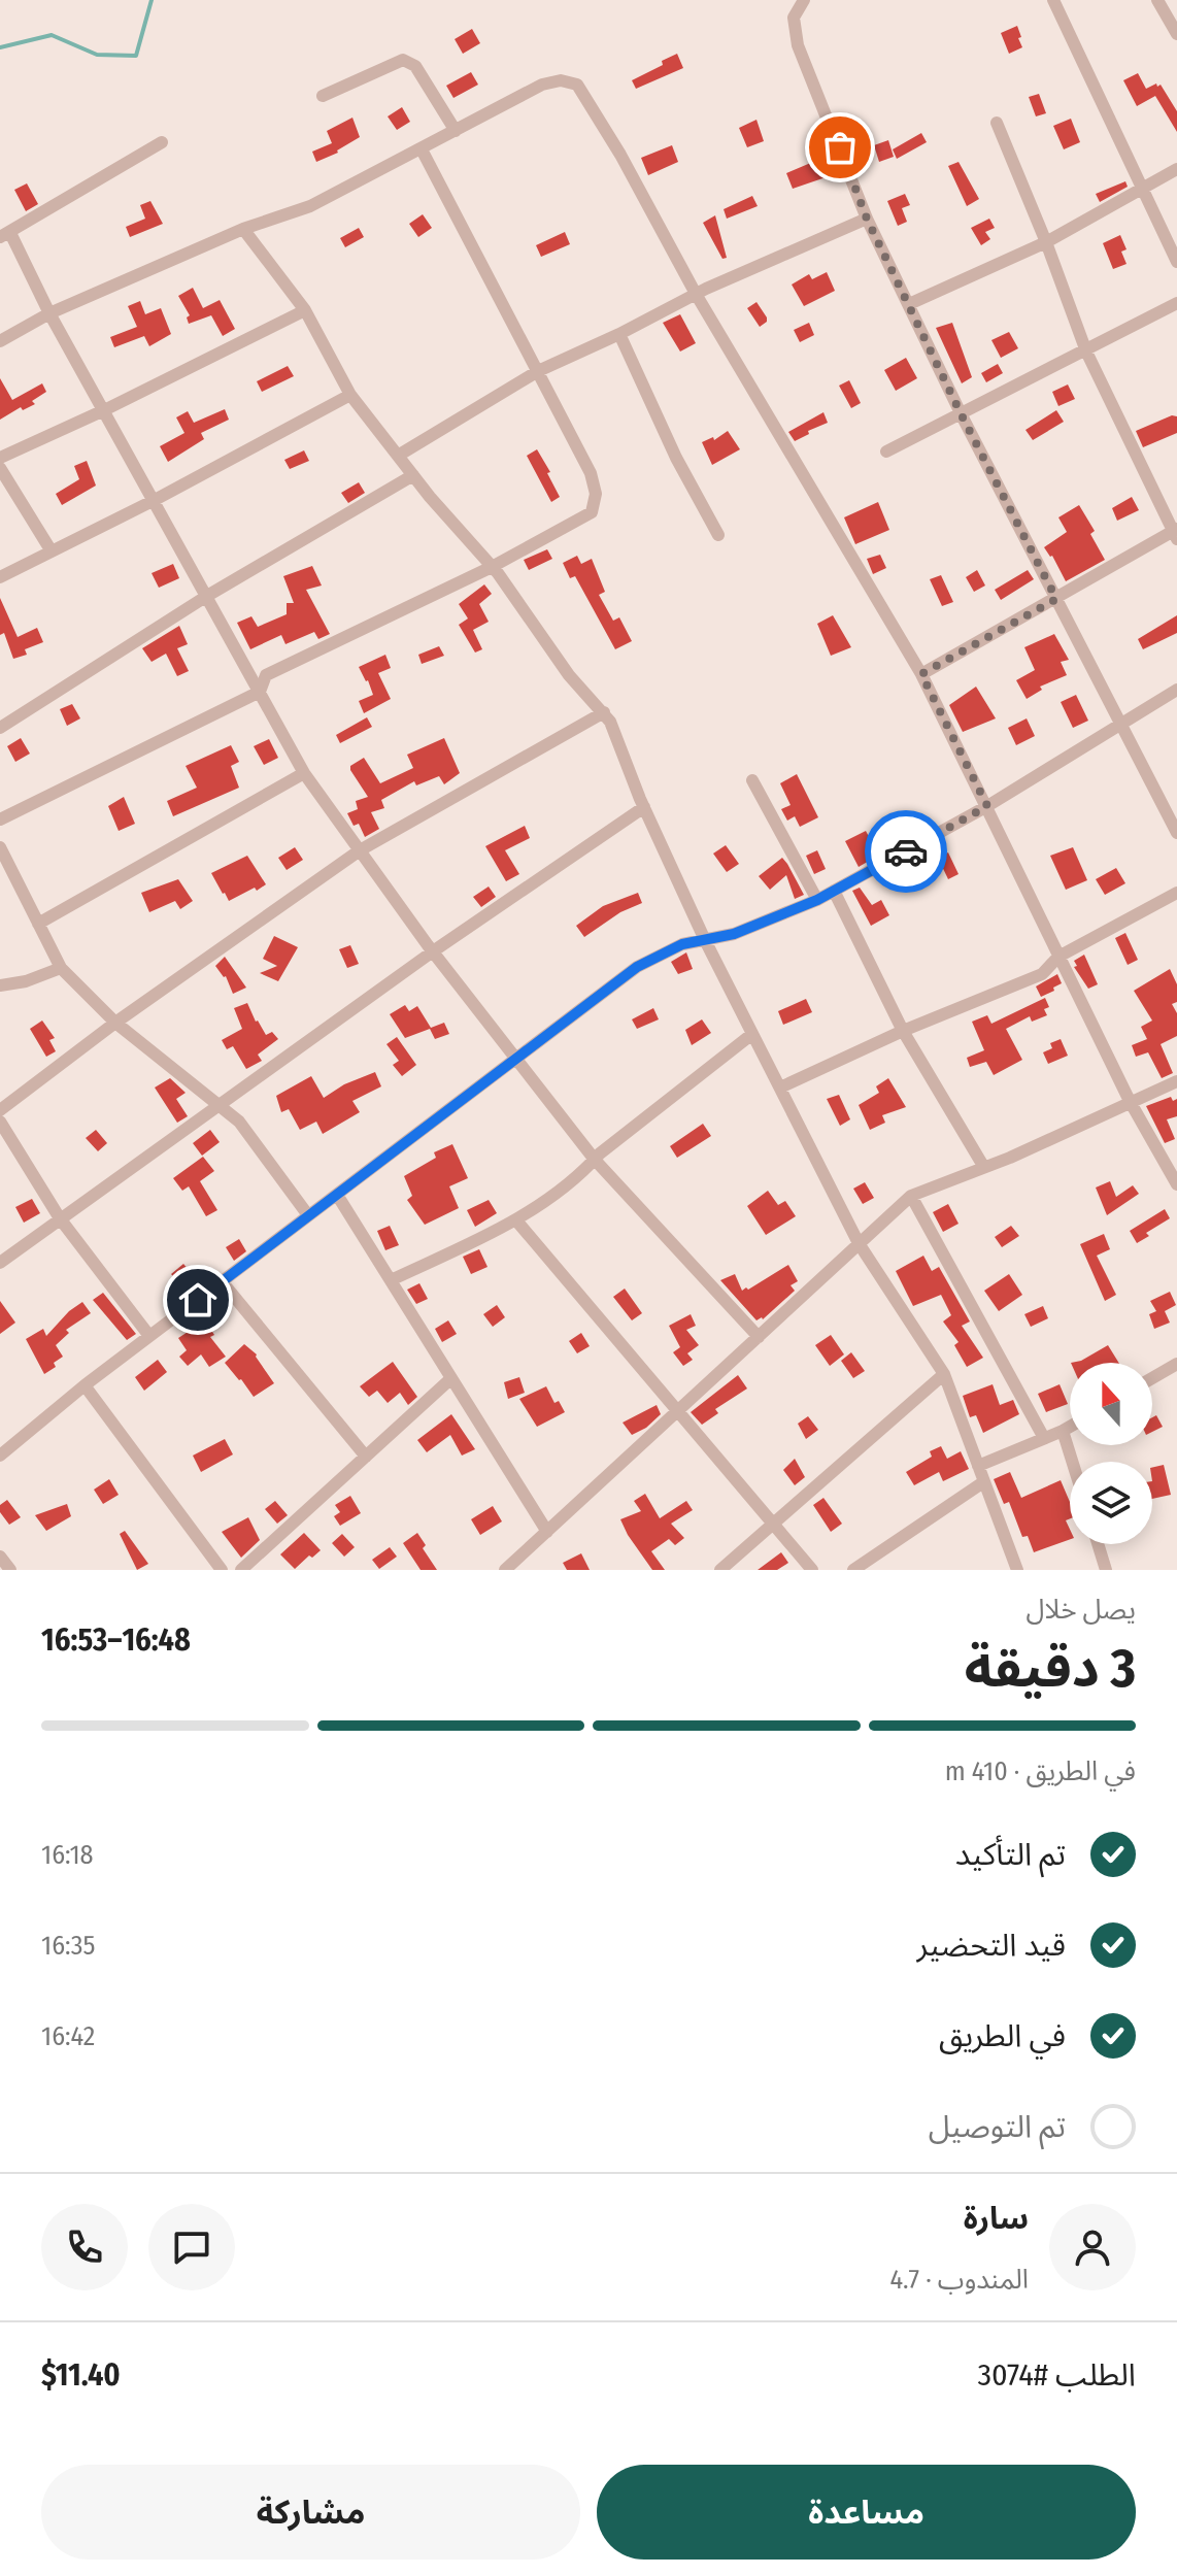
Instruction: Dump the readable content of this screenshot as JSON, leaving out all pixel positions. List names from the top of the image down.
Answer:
{
  "north": "top",
  "page": {
    "heading": ["3 دقيقة", "يصل خلال", "16:48–16:53"],
    "panel": [
      "سارة",
      "المندوب · 4.7",
      "الطلب #3074",
      "$11.40"
    ],
    "bar": "في الطريق · 410 m",
    "list": [
      ["تم التأكيد", "16:18"],
      ["قيد التحضير", "16:35"],
      ["في الطريق", "16:42"],
      "تم التوصيل"
    ],
    "buttons": ["مساعدة", "مشاركة"]
  }
}
